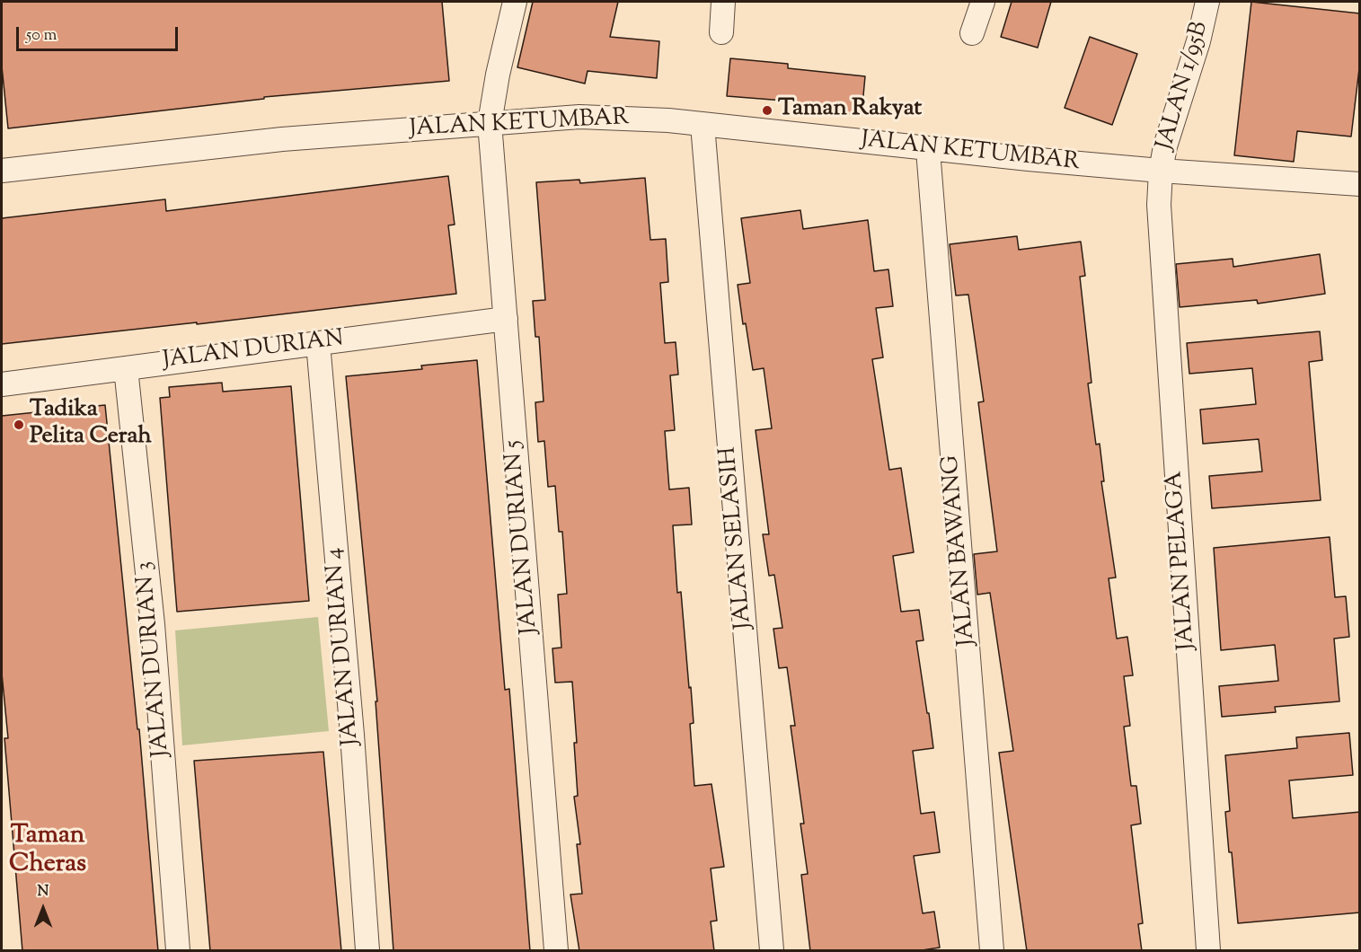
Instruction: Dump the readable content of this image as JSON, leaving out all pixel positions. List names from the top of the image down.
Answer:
{
  "streets": {
    "street": [
      "JALAN 1/95B",
      "JALAN KETUMBAR",
      "JALAN DURIAN",
      "JALAN DURIAN 5",
      "JALAN SELASIH",
      "JALAN BAWANG",
      "JALAN PELAGA",
      "JALAN DURIAN 4",
      "JALAN DURIAN 3"
    ]
  },
  "crossings": [
    ["JALAN 1/95B", "JALAN KETUMBAR"],
    ["JALAN 1/95B", "JALAN PELAGA"],
    ["JALAN KETUMBAR", "JALAN DURIAN 5"],
    ["JALAN KETUMBAR", "JALAN SELASIH"],
    ["JALAN KETUMBAR", "JALAN BAWANG"],
    ["JALAN KETUMBAR", "JALAN PELAGA"],
    ["JALAN DURIAN", "JALAN DURIAN 5"],
    ["JALAN DURIAN", "JALAN DURIAN 4"],
    ["JALAN DURIAN", "JALAN DURIAN 3"]
  ],
  "districts": ["Taman Cheras"],
  "places": ["Taman Rakyat", "Tadika Pelita Cerah"],
  "scale_bar": "50 m",
  "north": "top"
}
